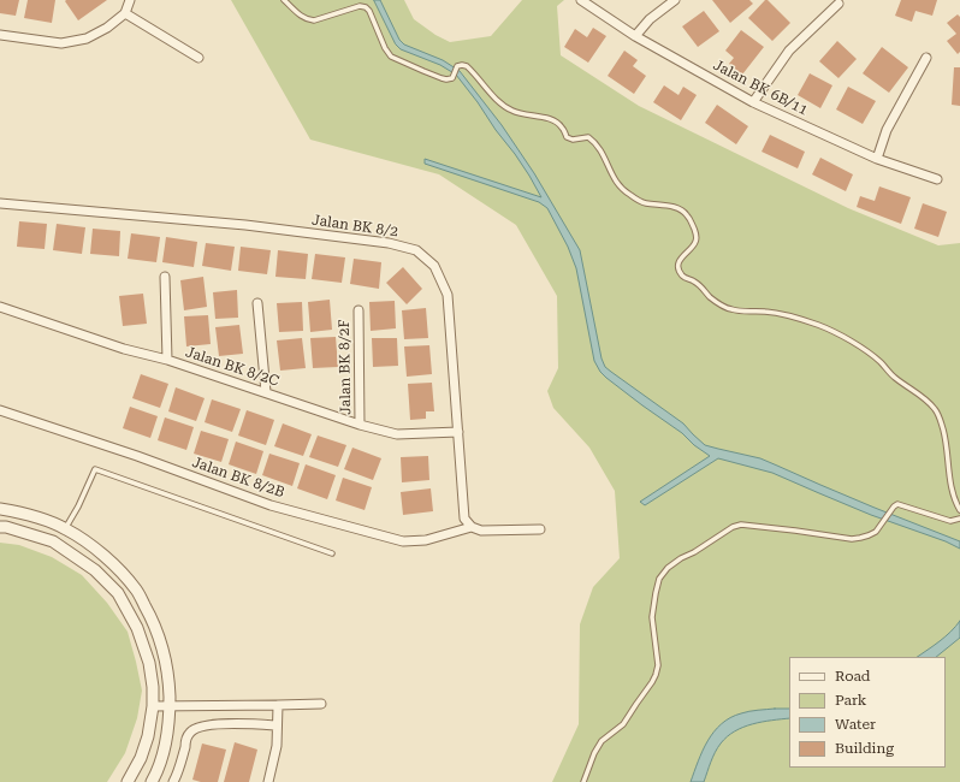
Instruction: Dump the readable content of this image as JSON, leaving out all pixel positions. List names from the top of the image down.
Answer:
{
  "streets": {
    "street": [
      "Jalan BK 6B/11",
      "Jalan BK 8/2",
      "Jalan BK 8/2C",
      "Jalan BK 8/2F",
      "Jalan BK 8/2B"
    ]
  },
  "crossings": [
    ["Jalan BK 8/2", "Jalan BK 8/2C"],
    ["Jalan BK 8/2", "Jalan BK 8/2B"],
    ["Jalan BK 8/2C", "Jalan BK 8/2F"]
  ],
  "legend": [
    "Road",
    "Park",
    "Water",
    "Building"
  ]
}
